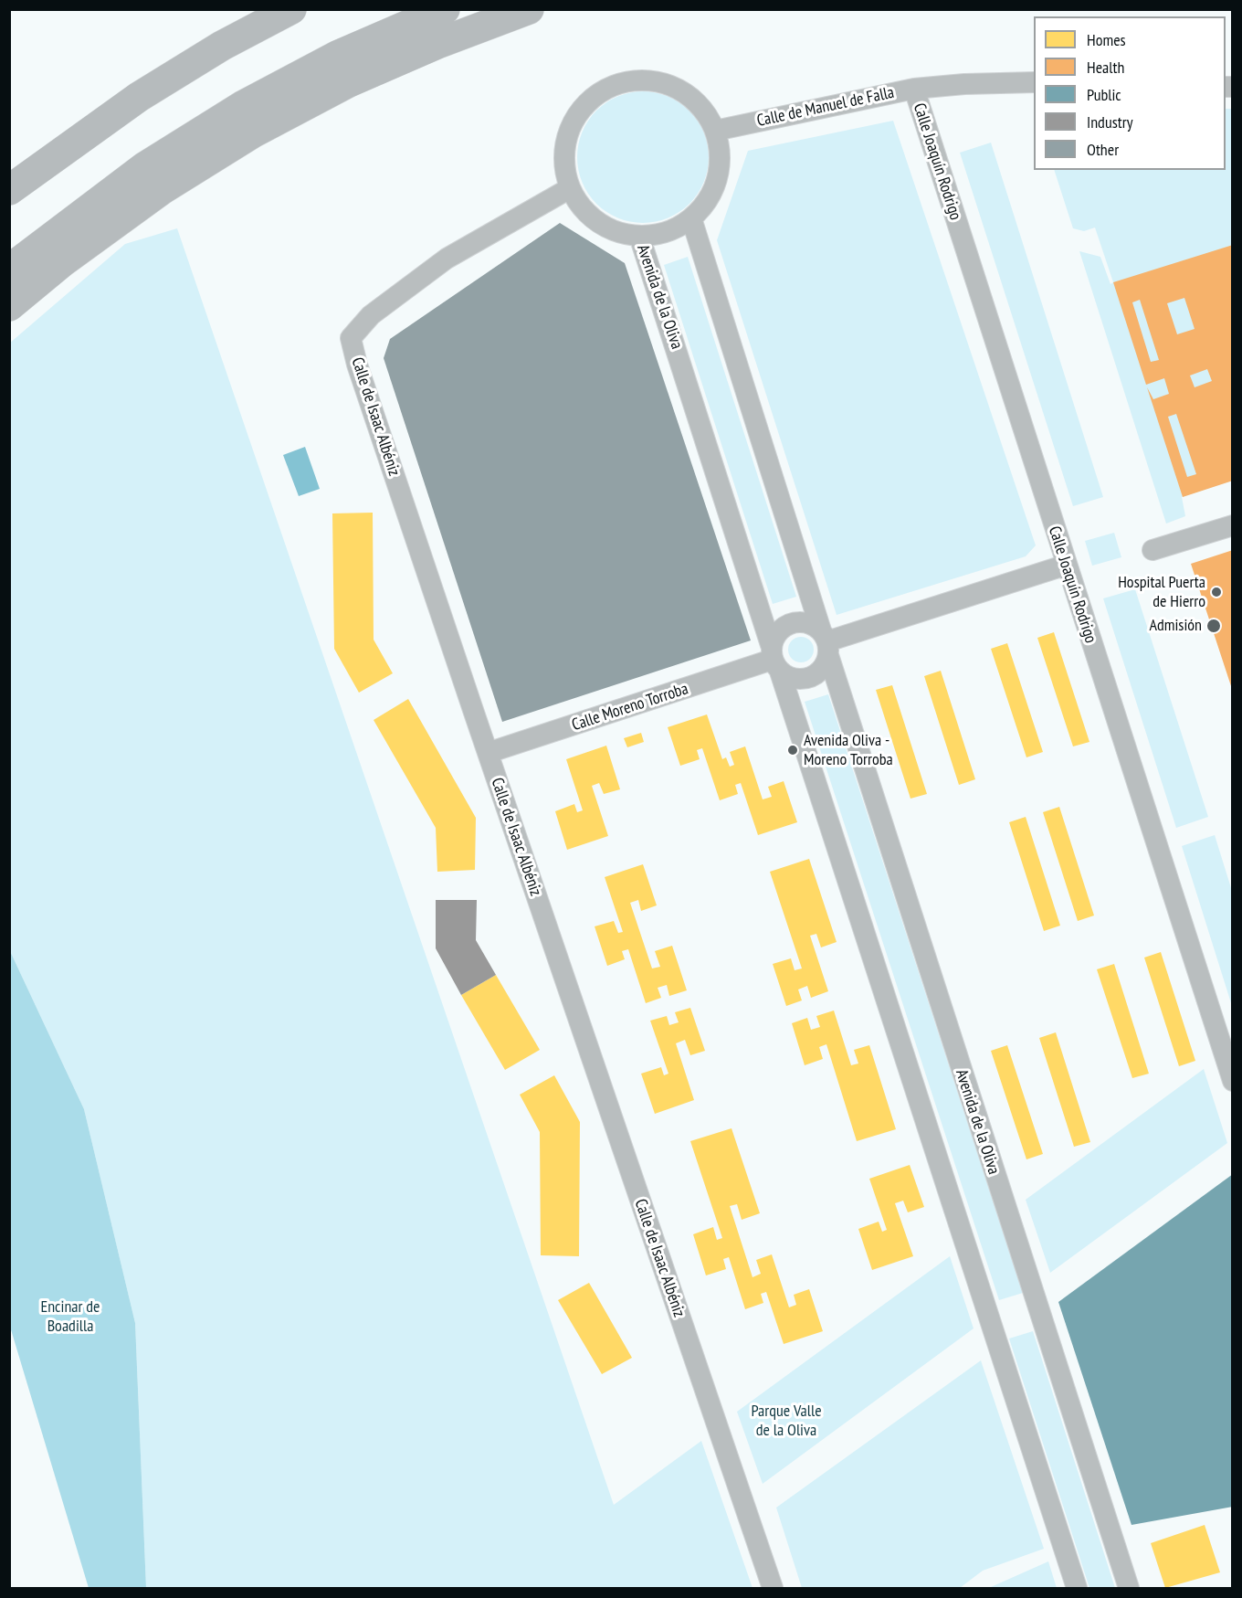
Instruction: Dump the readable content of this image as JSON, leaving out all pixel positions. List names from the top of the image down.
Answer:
{
  "streets": {
    "street": [
      "Calle de Manuel de Falla",
      "Calle Joaquín Rodrigo",
      "Avenida de la Oliva",
      "Calle de Isaac Albéniz",
      "Calle Moreno Torroba"
    ]
  },
  "crossings": [
    ["Calle de Manuel de Falla", "Calle Joaquín Rodrigo"],
    ["Calle de Manuel de Falla", "Avenida de la Oliva"],
    ["Calle de Manuel de Falla", "Calle de Isaac Albéniz"],
    ["Avenida de la Oliva", "Calle de Isaac Albéniz"],
    ["Avenida de la Oliva", "Calle Moreno Torroba"],
    ["Calle de Isaac Albéniz", "Calle Moreno Torroba"]
  ],
  "parks": ["Encinar de Boadilla", "Parque Valle de la Oliva"],
  "places": ["Hospital Puerta de Hierro", "Admisión", "Avenida Oliva - Moreno Torroba"],
  "legend": [
    "Homes",
    "Health",
    "Public",
    "Industry",
    "Other"
  ]
}
